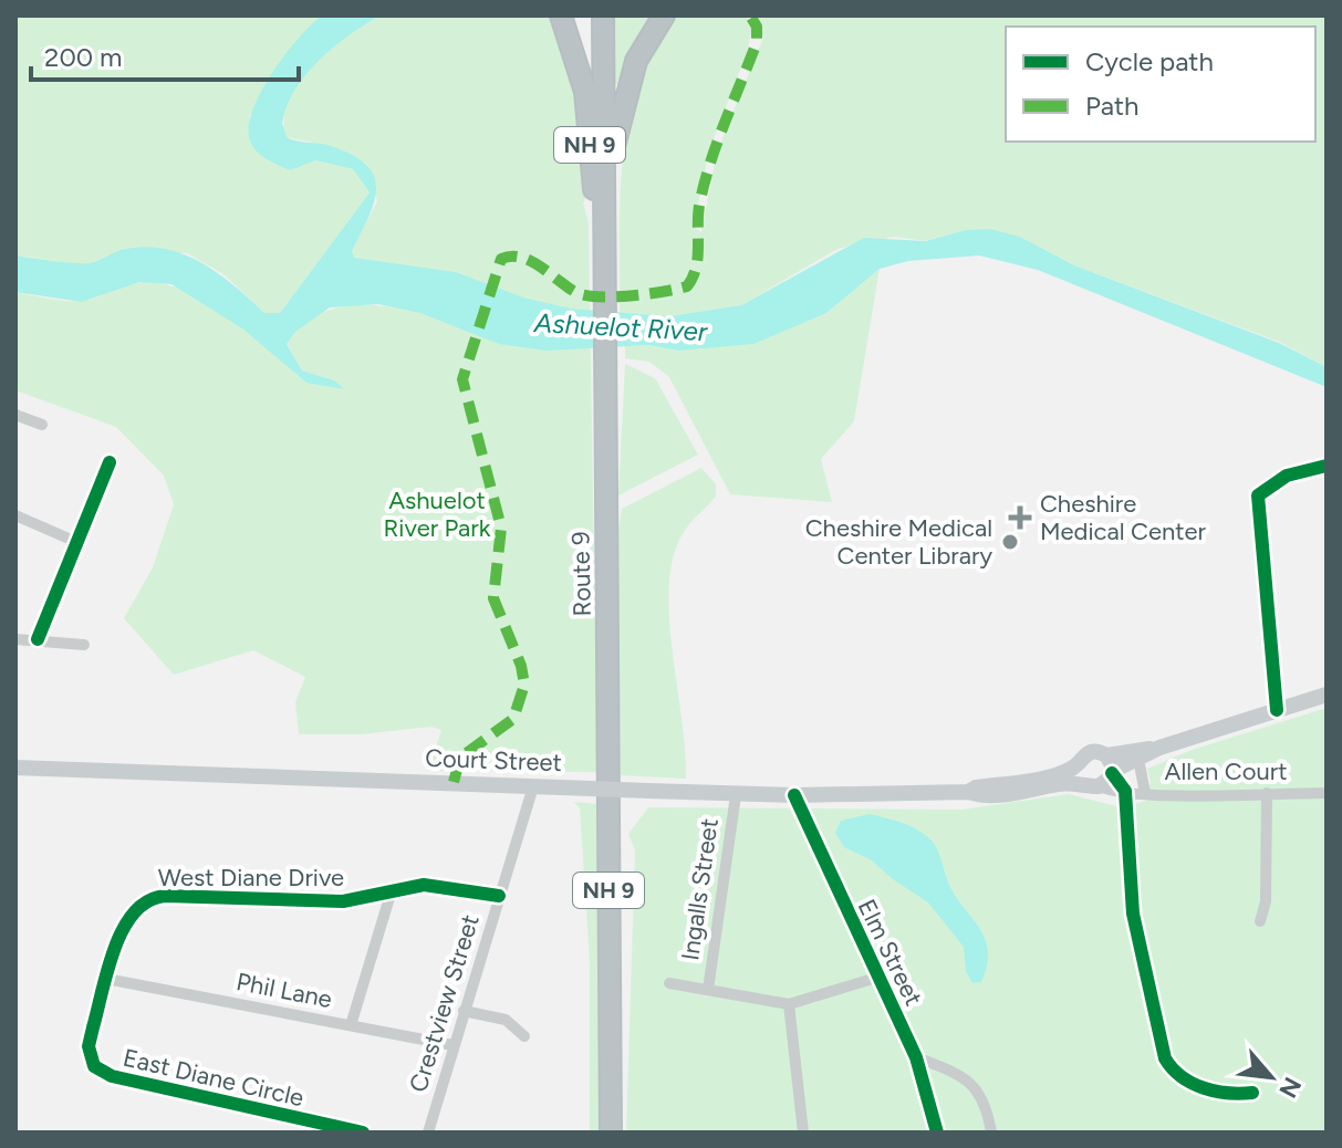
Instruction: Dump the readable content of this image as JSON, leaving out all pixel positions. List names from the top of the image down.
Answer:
{
  "streets": {
    "highway": ["NH 9", "Route 9"],
    "main road": ["Court Street"],
    "street": [
      "Allen Court",
      "West Diane Drive",
      "Ingalls Street",
      "Elm Street",
      "Phil Lane",
      "Crestview Street",
      "East Diane Circle"
    ]
  },
  "crossings": [
    ["NH 9", "Route 9"],
    ["Court Street", "Allen Court"],
    ["Court Street", "Ingalls Street"],
    ["Court Street", "Elm Street"],
    ["Court Street", "Crestview Street"],
    ["West Diane Drive", "Phil Lane"],
    ["West Diane Drive", "Crestview Street"],
    ["West Diane Drive", "East Diane Circle"],
    ["Phil Lane", "Crestview Street"],
    ["Phil Lane", "East Diane Circle"]
  ],
  "water": ["Ashuelot River"],
  "parks": ["Ashuelot River Park"],
  "places": {
    "health": ["Cheshire Medical Center"],
    "other": ["Cheshire Medical Center Library"]
  },
  "legend": ["Cycle path", "Path"],
  "scale_bar": "200 m",
  "north": "bottom right"
}
